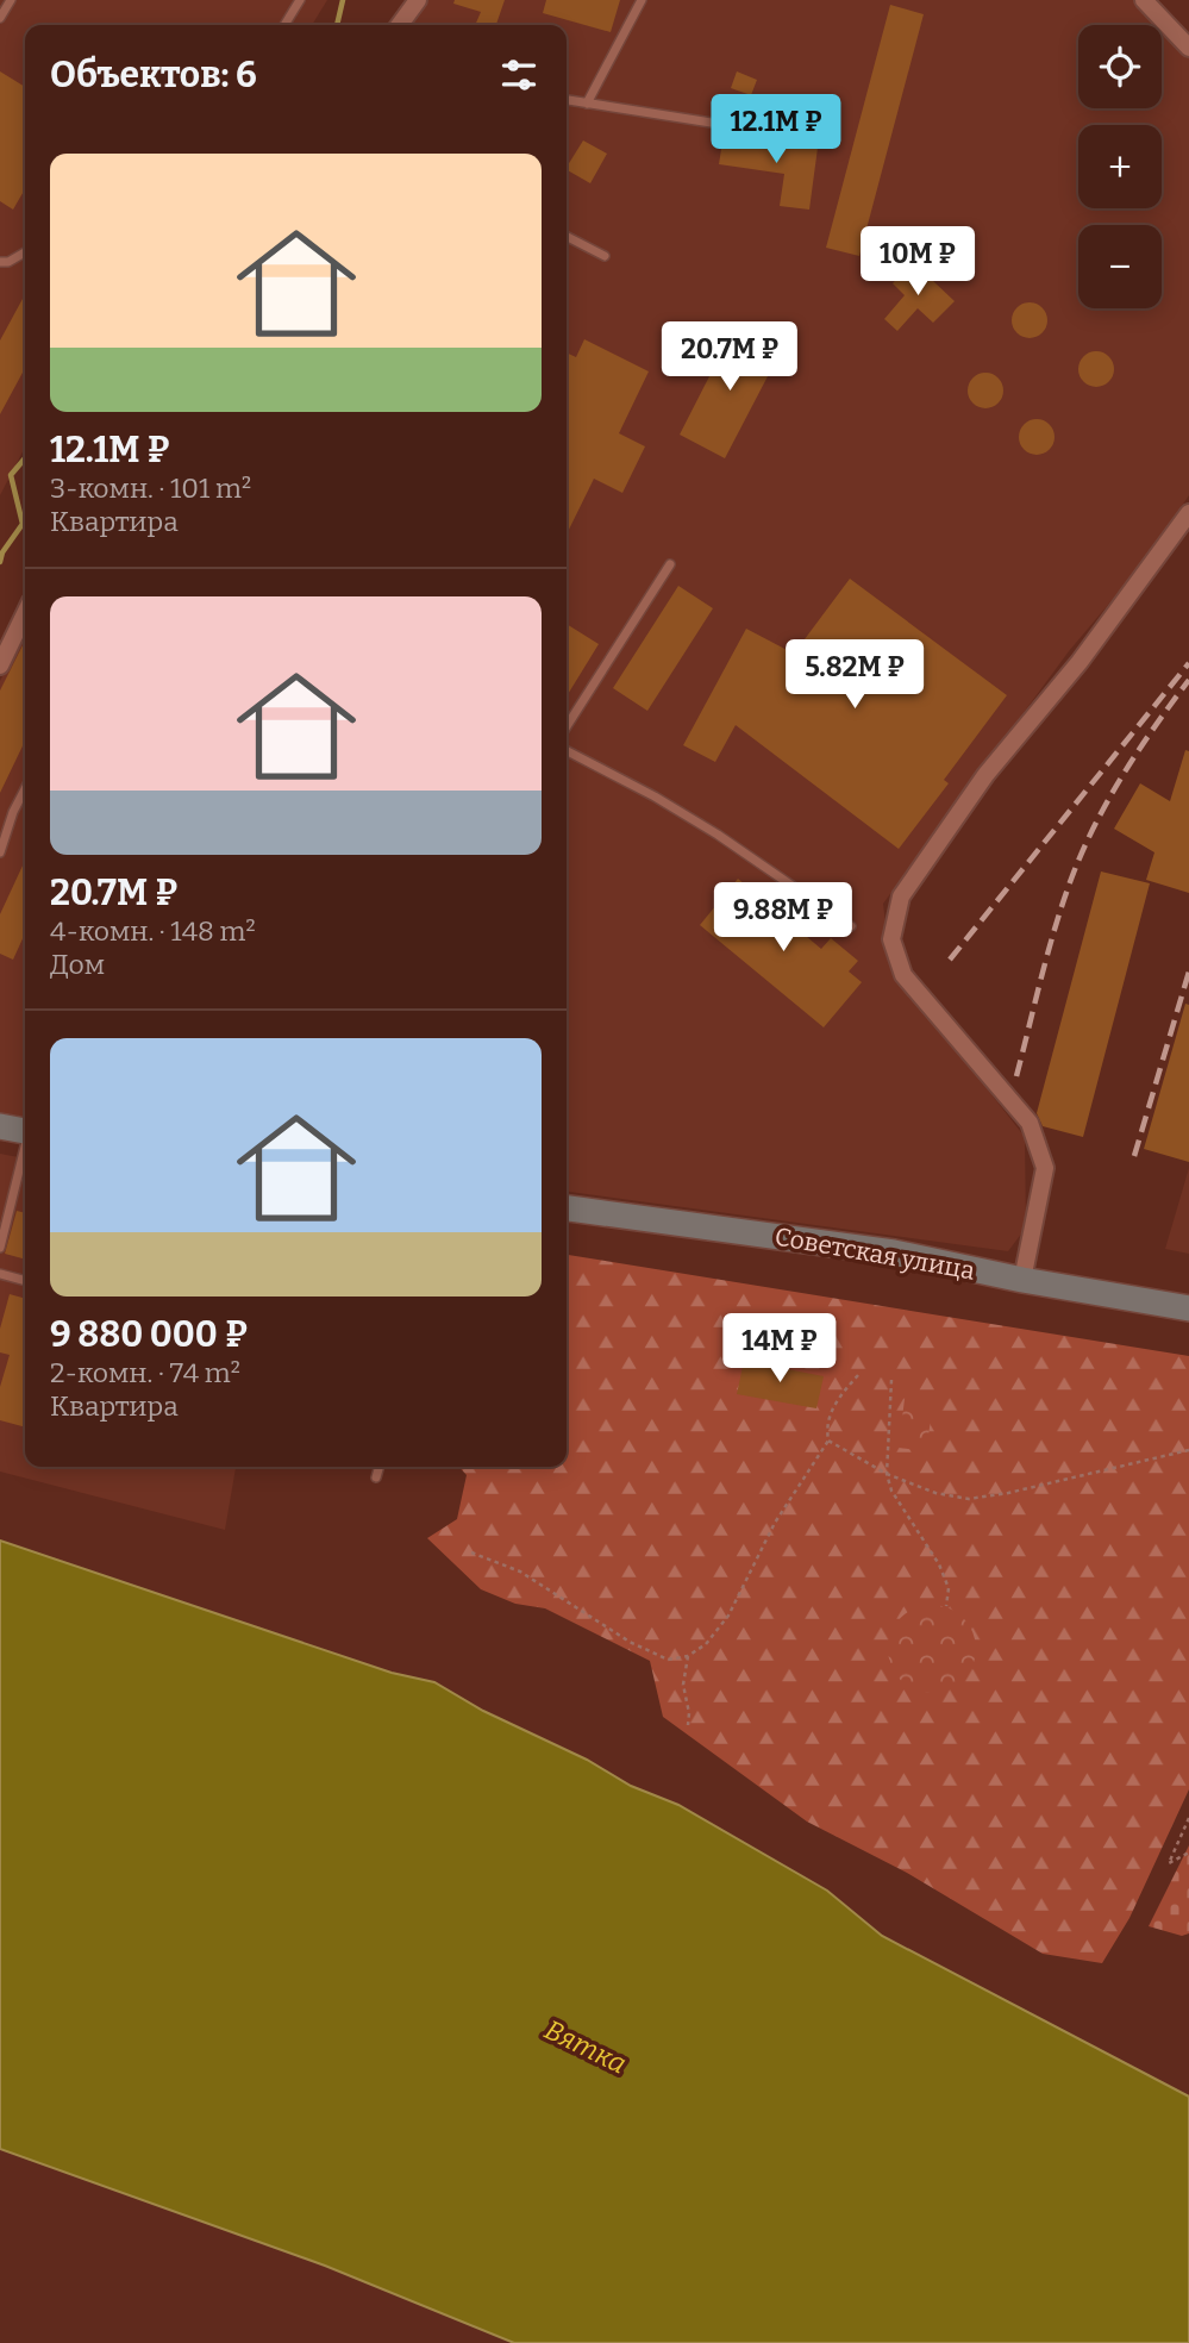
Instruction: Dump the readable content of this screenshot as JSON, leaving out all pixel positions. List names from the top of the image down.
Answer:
{
  "streets": {
    "main road": ["Советская улица"]
  },
  "water": ["Вятка"],
  "page": {
    "map_buttons": ["+", "−"],
    "heading": "Объектов: 6",
    "price": [
      "12.1M ₽",
      "10M ₽",
      "20.7M ₽",
      "5.82M ₽",
      "9.88M ₽",
      "14M ₽"
    ],
    "list": [
      {
        "name": "12.1M ₽",
        "note": "3-комн. · 101 m² · Квартира"
      },
      {
        "name": "20.7M ₽",
        "note": "4-комн. · 148 m² · Дом"
      },
      {
        "name": "9 880 000 ₽",
        "note": "2-комн. · 74 m² · Квартира"
      }
    ]
  }
}
